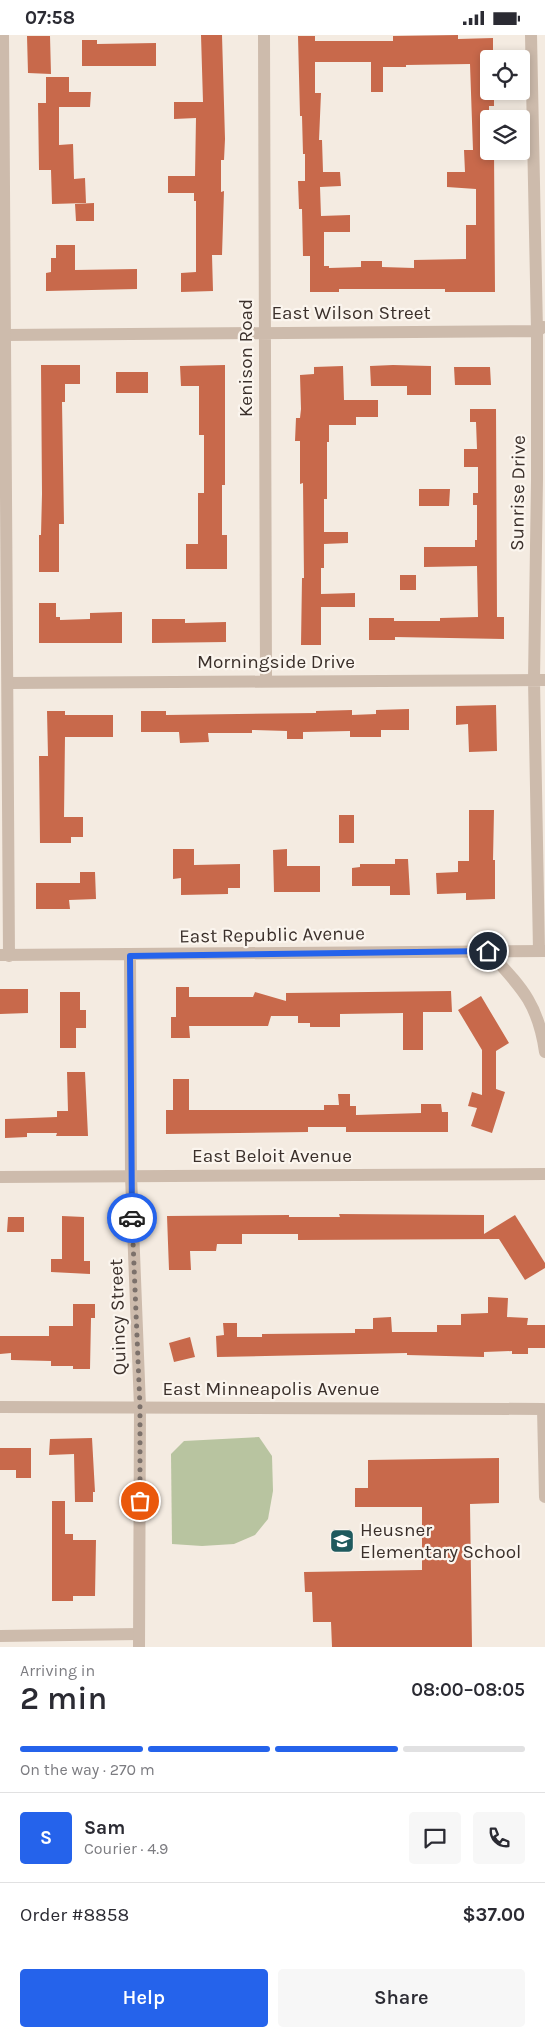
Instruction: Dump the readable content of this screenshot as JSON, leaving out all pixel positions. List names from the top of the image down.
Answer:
{
  "streets": {
    "street": [
      "East Wilson Street",
      "Kenison Road",
      "Sunrise Drive",
      "Morningside Drive",
      "East Republic Avenue",
      "East Beloit Avenue",
      "Quincy Street",
      "East Minneapolis Avenue"
    ]
  },
  "crossings": [
    ["East Wilson Street", "Kenison Road"],
    ["East Wilson Street", "Sunrise Drive"],
    ["Kenison Road", "Morningside Drive"],
    ["Sunrise Drive", "Morningside Drive"],
    ["Sunrise Drive", "East Republic Avenue"],
    ["East Republic Avenue", "Quincy Street"],
    ["East Beloit Avenue", "Quincy Street"],
    ["Quincy Street", "East Minneapolis Avenue"]
  ],
  "places": {
    "school or university": ["Heusner Elementary School"]
  },
  "page": {
    "status": "07:58",
    "heading": ["2 min", "Arriving in", "08:00–08:05"],
    "panel": [
      "Sam",
      "Courier · 4.9",
      "Order #8858",
      "$37.00"
    ],
    "bar": "On the way · 270 m",
    "round": "S",
    "buttons": ["Help", "Share"]
  }
}
